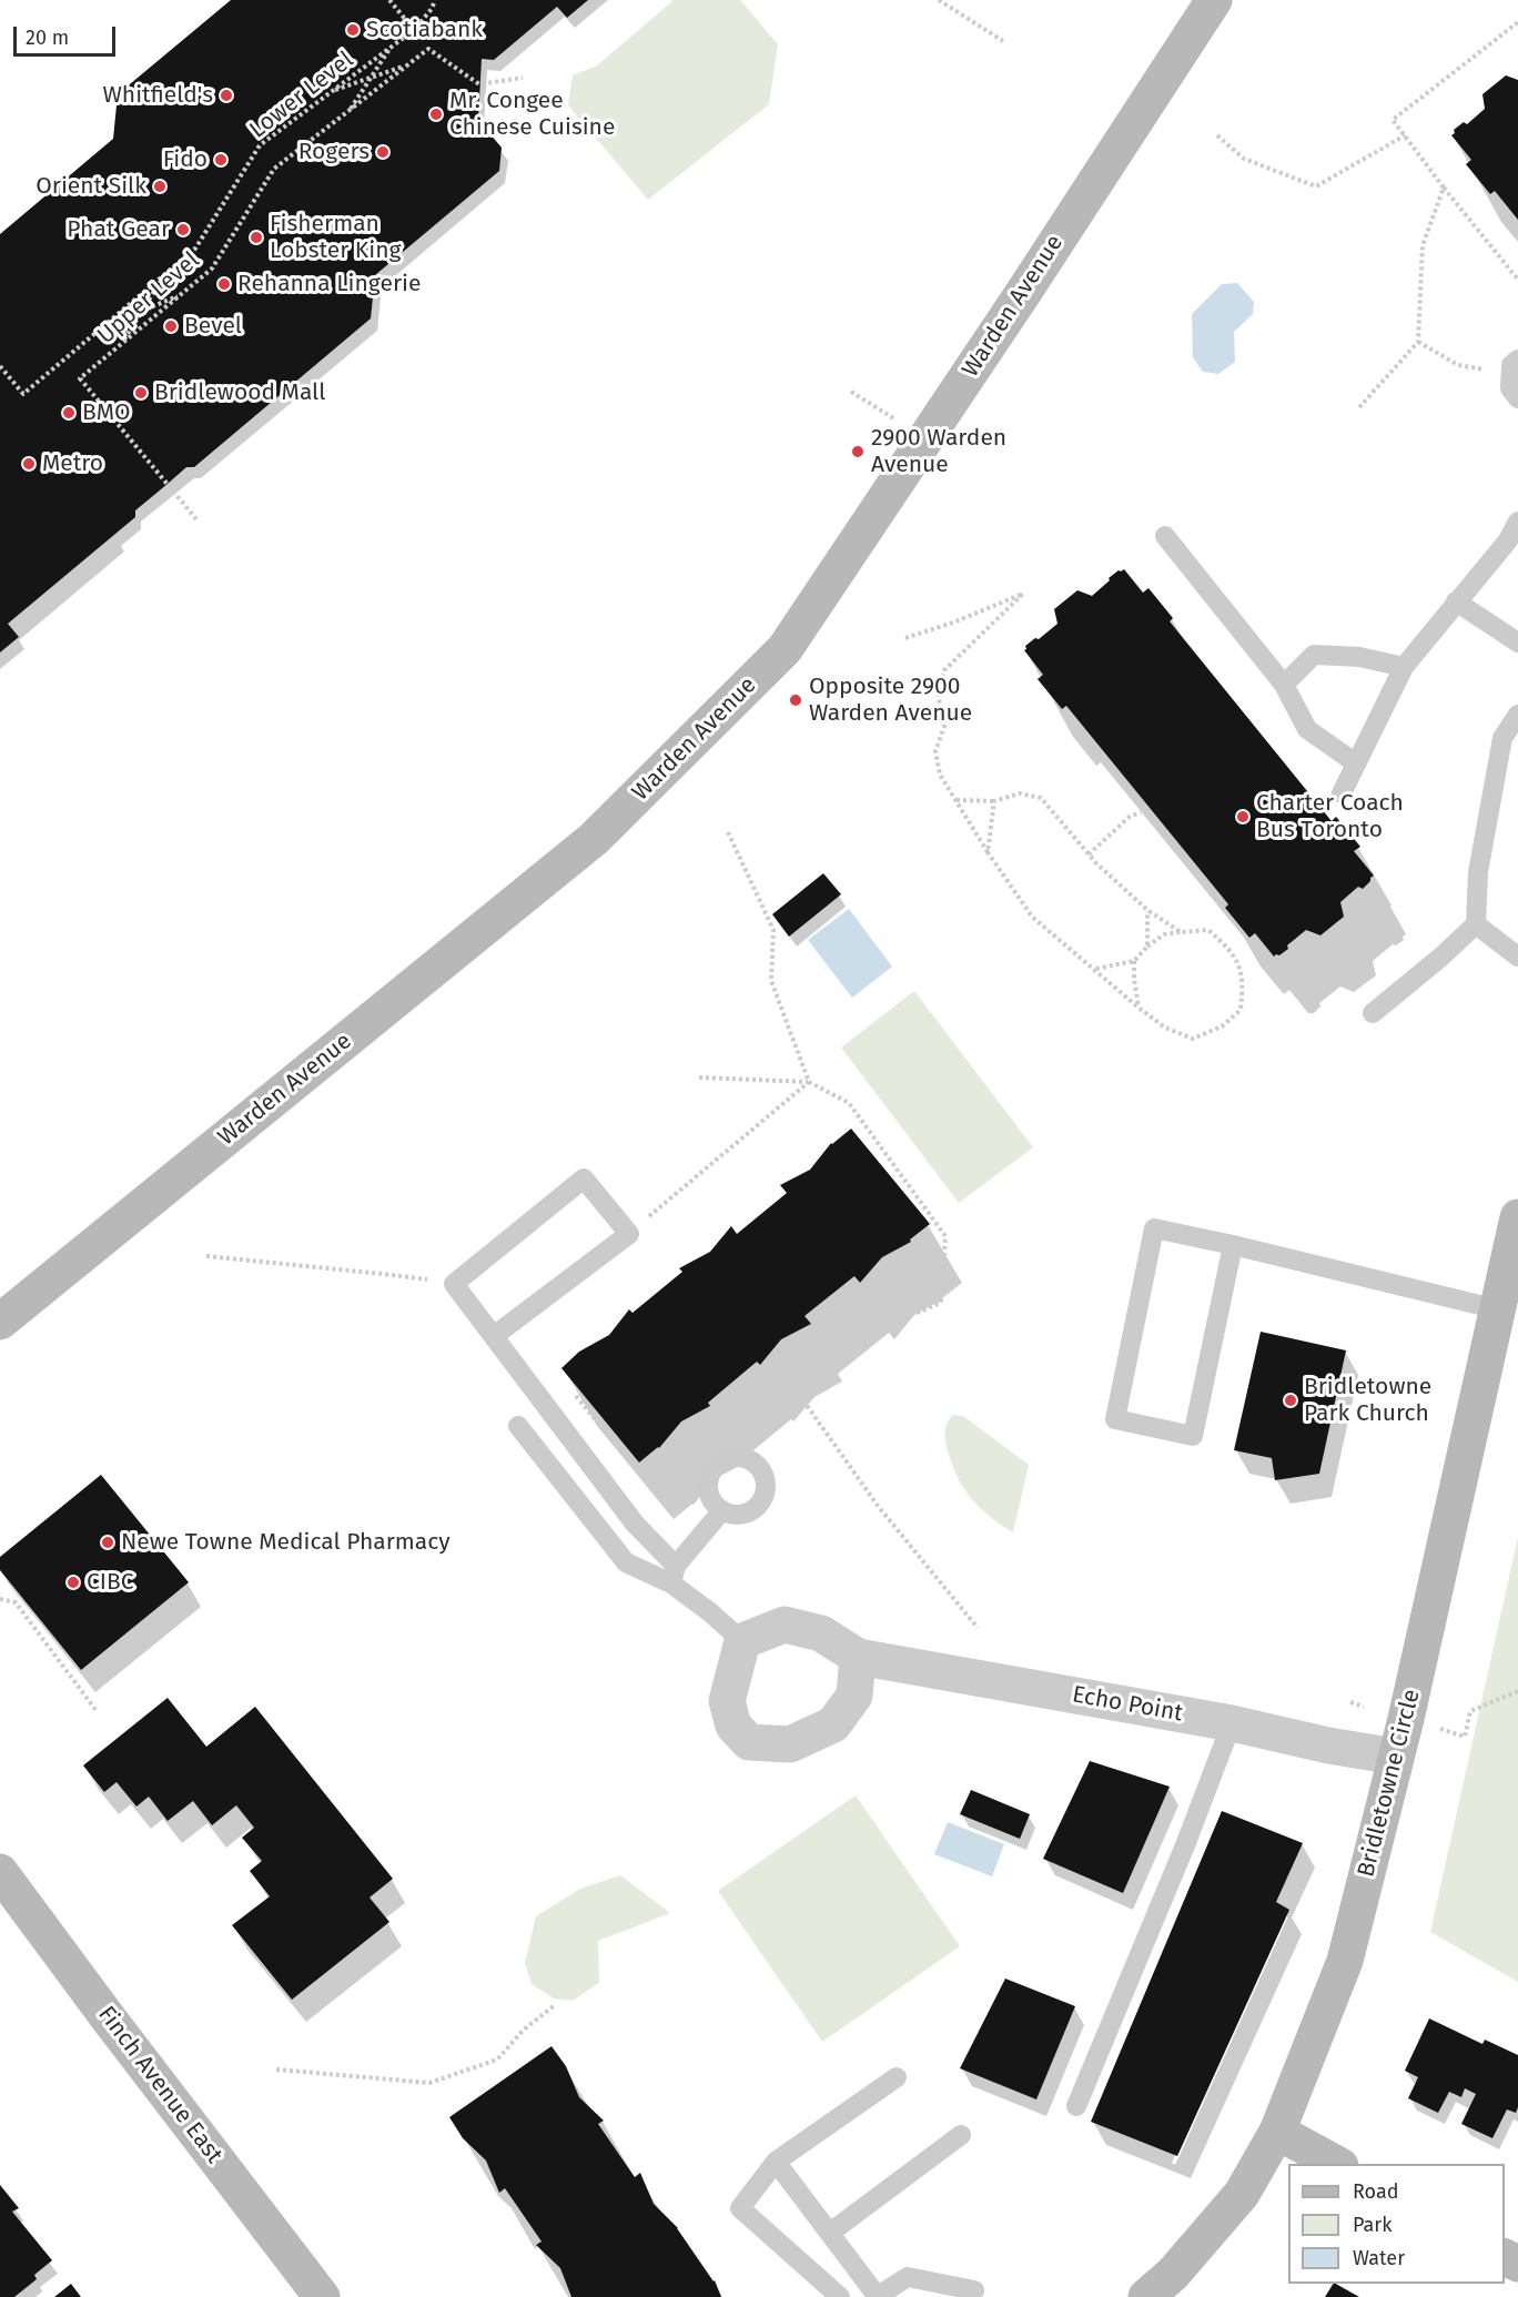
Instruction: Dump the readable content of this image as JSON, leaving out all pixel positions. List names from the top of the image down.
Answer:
{
  "streets": {
    "main road": ["Warden Avenue", "Bridletowne Circle", "Finch Avenue East"],
    "street": ["Echo Point"],
    "path": ["Lower Level", "Upper Level"]
  },
  "crossings": [
    ["Echo Point", "Bridletowne Circle"]
  ],
  "places": [
    "Scotiabank",
    "Whitfield's",
    "Mr. Congee Chinese Cuisine",
    "Rogers",
    "Fido",
    "Orient Silk",
    "Phat Gear",
    "Fisherman Lobster King",
    "Rehanna Lingerie",
    "Bevel",
    "Bridlewood Mall",
    "BMO",
    "2900 Warden Avenue",
    "Metro",
    "Opposite 2900 Warden Avenue",
    "Charter Coach Bus Toronto",
    "Bridletowne Park Church",
    "Newe Towne Medical Pharmacy",
    "CIBC"
  ],
  "legend": ["Road", "Park", "Water"],
  "scale_bar": "20 m"
}
